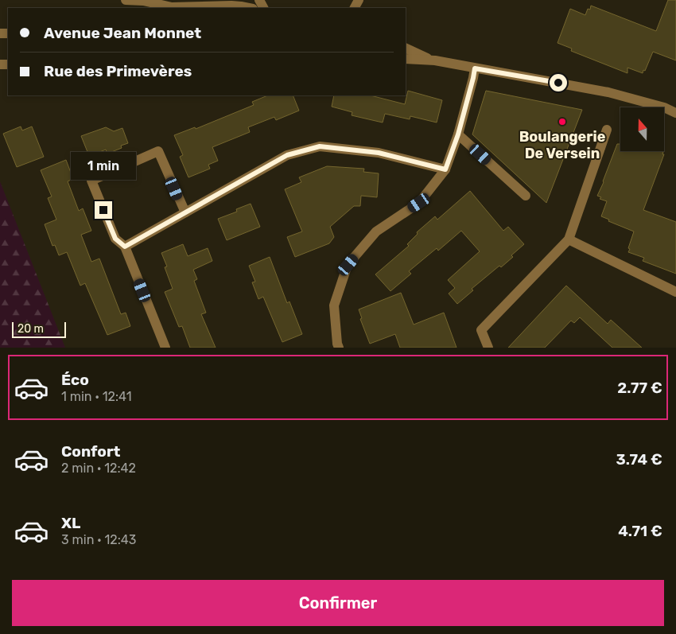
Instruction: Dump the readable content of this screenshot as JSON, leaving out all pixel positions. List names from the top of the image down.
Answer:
{
  "places": ["Boulangerie De Versein"],
  "scale_bar": "20 m",
  "north": "top",
  "page": {
    "banner": ["Avenue Jean Monnet", "Rue des Primevères"],
    "bubble": "1 min",
    "scale": "20 m",
    "list": [
      {
        "name": "Éco",
        "note": "1 min · 12:41",
        "value": "2.77 €"
      },
      {
        "name": "Confort",
        "note": "2 min · 12:42",
        "value": "3.74 €"
      },
      {
        "name": "XL",
        "note": "3 min · 12:43",
        "value": "4.71 €"
      }
    ],
    "buttons": "Confirmer"
  }
}
